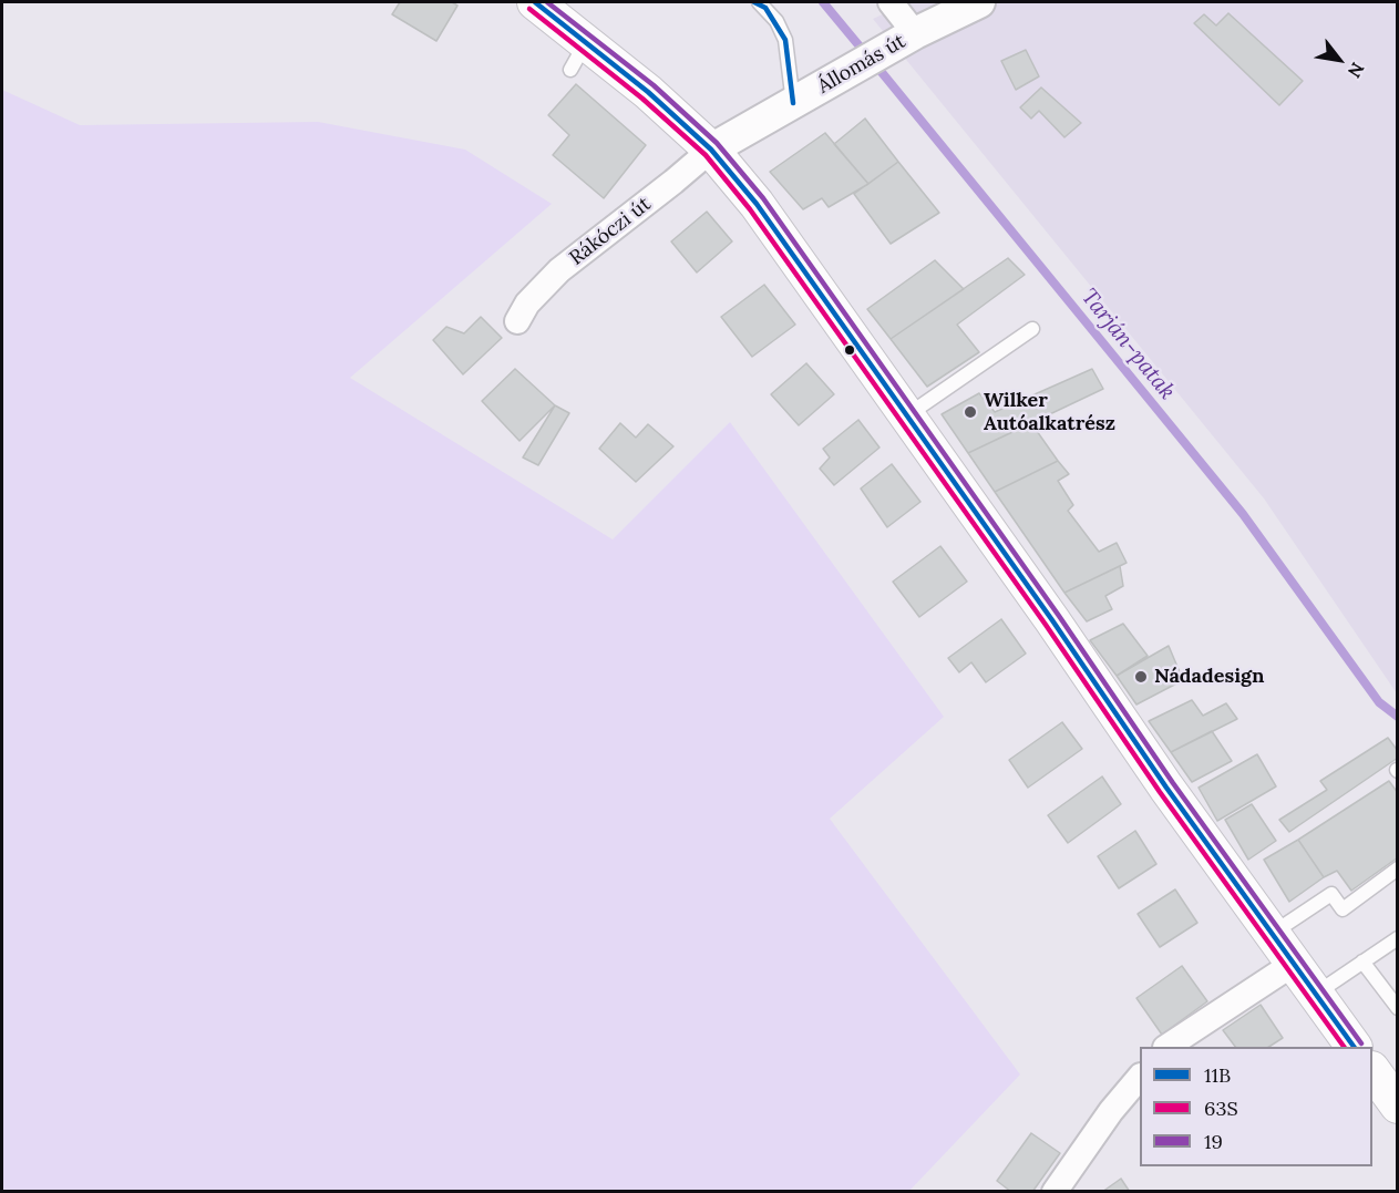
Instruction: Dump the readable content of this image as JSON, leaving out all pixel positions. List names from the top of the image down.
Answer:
{
  "streets": {
    "street": ["Állomás út", "Rákóczi út"]
  },
  "crossings": [
    ["Állomás út", "Rákóczi út"]
  ],
  "water": ["Tarján-patak"],
  "places": ["Wilker Autóalkatrész", "Nádadesign"],
  "lines": ["transit line 11B", "transit line 19", "transit line 63S"],
  "legend": ["11B", "63S", "19"],
  "north": "bottom right"
}
